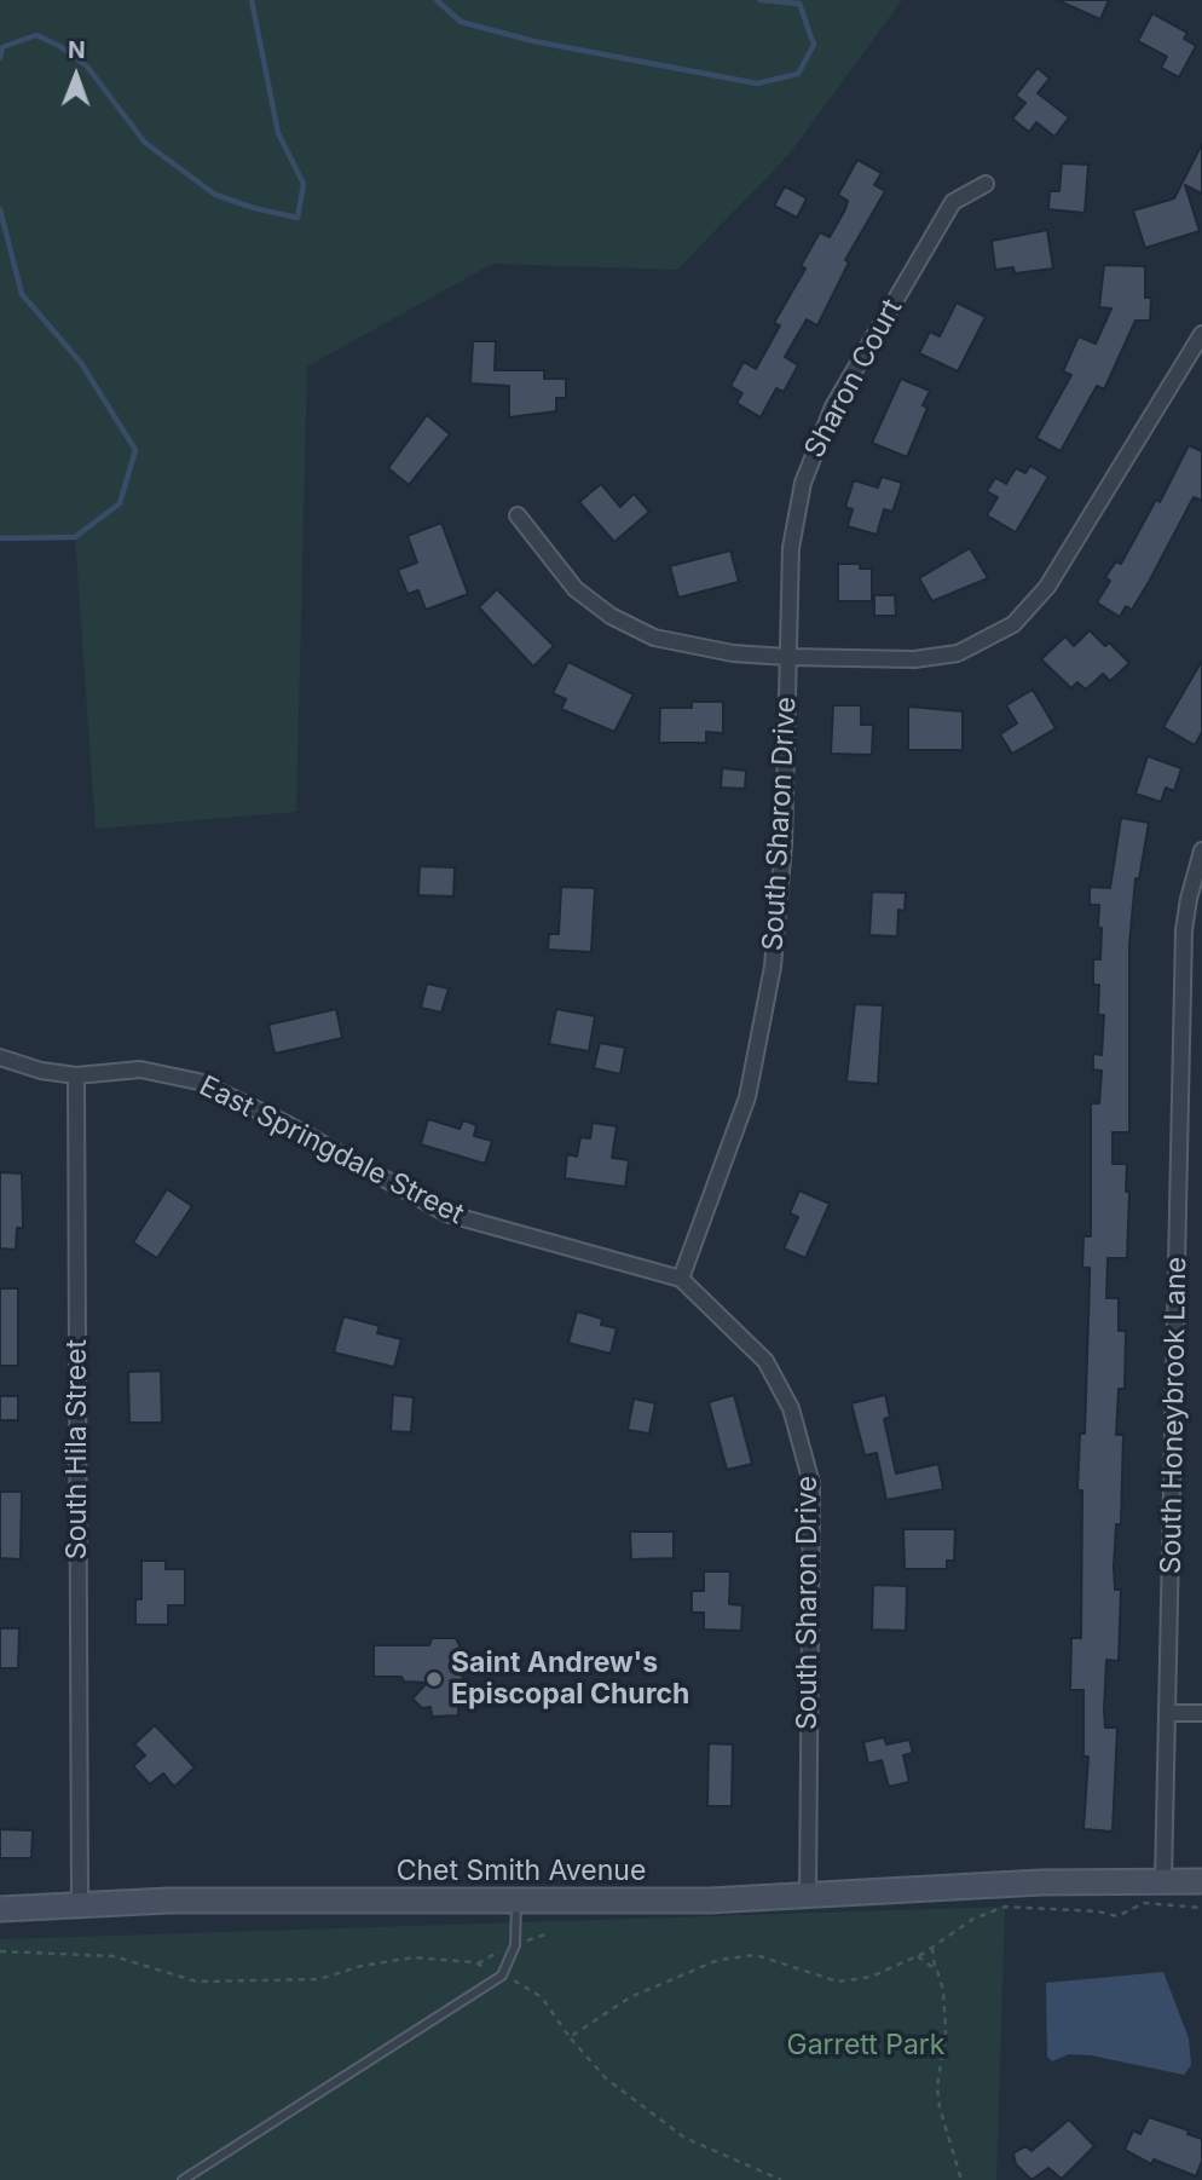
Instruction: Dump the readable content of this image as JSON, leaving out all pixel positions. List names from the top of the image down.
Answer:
{
  "streets": {
    "street": [
      "Sharon Court",
      "South Sharon Drive",
      "East Springdale Street",
      "South Honeybrook Lane",
      "South Hila Street",
      "Chet Smith Avenue"
    ]
  },
  "crossings": [
    ["Sharon Court", "South Sharon Drive"],
    ["South Sharon Drive", "East Springdale Street"],
    ["South Sharon Drive", "Chet Smith Avenue"],
    ["East Springdale Street", "South Hila Street"],
    ["South Honeybrook Lane", "Chet Smith Avenue"],
    ["South Hila Street", "Chet Smith Avenue"]
  ],
  "parks": ["Garrett Park"],
  "places": ["Saint Andrew's Episcopal Church"],
  "north": "top"
}
